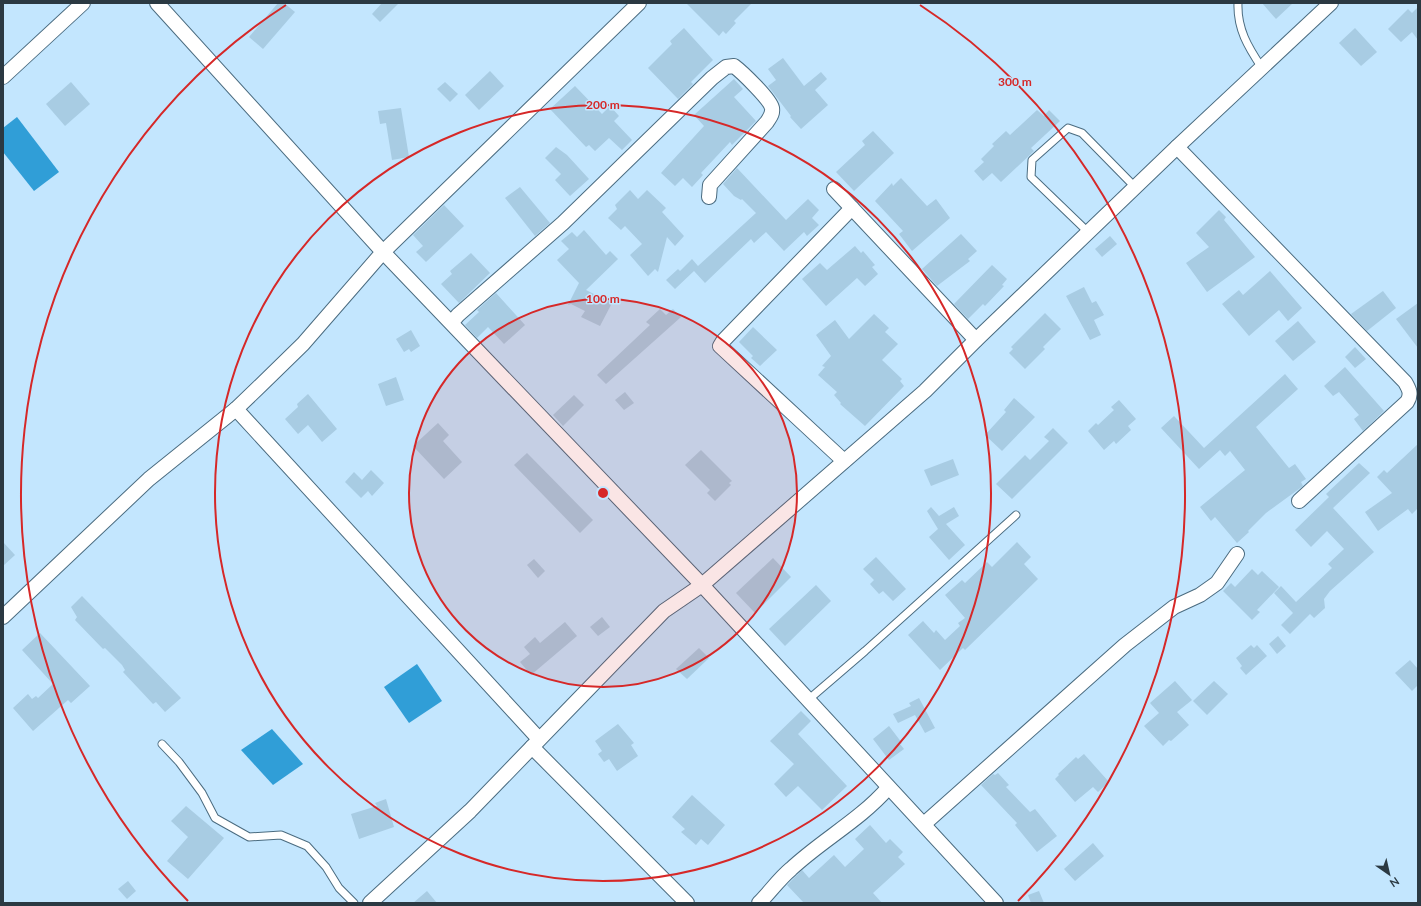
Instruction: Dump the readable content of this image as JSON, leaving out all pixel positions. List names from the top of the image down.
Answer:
{
  "north": "bottom right",
  "rings": ["300 m", "200 m", "100 m"]
}
